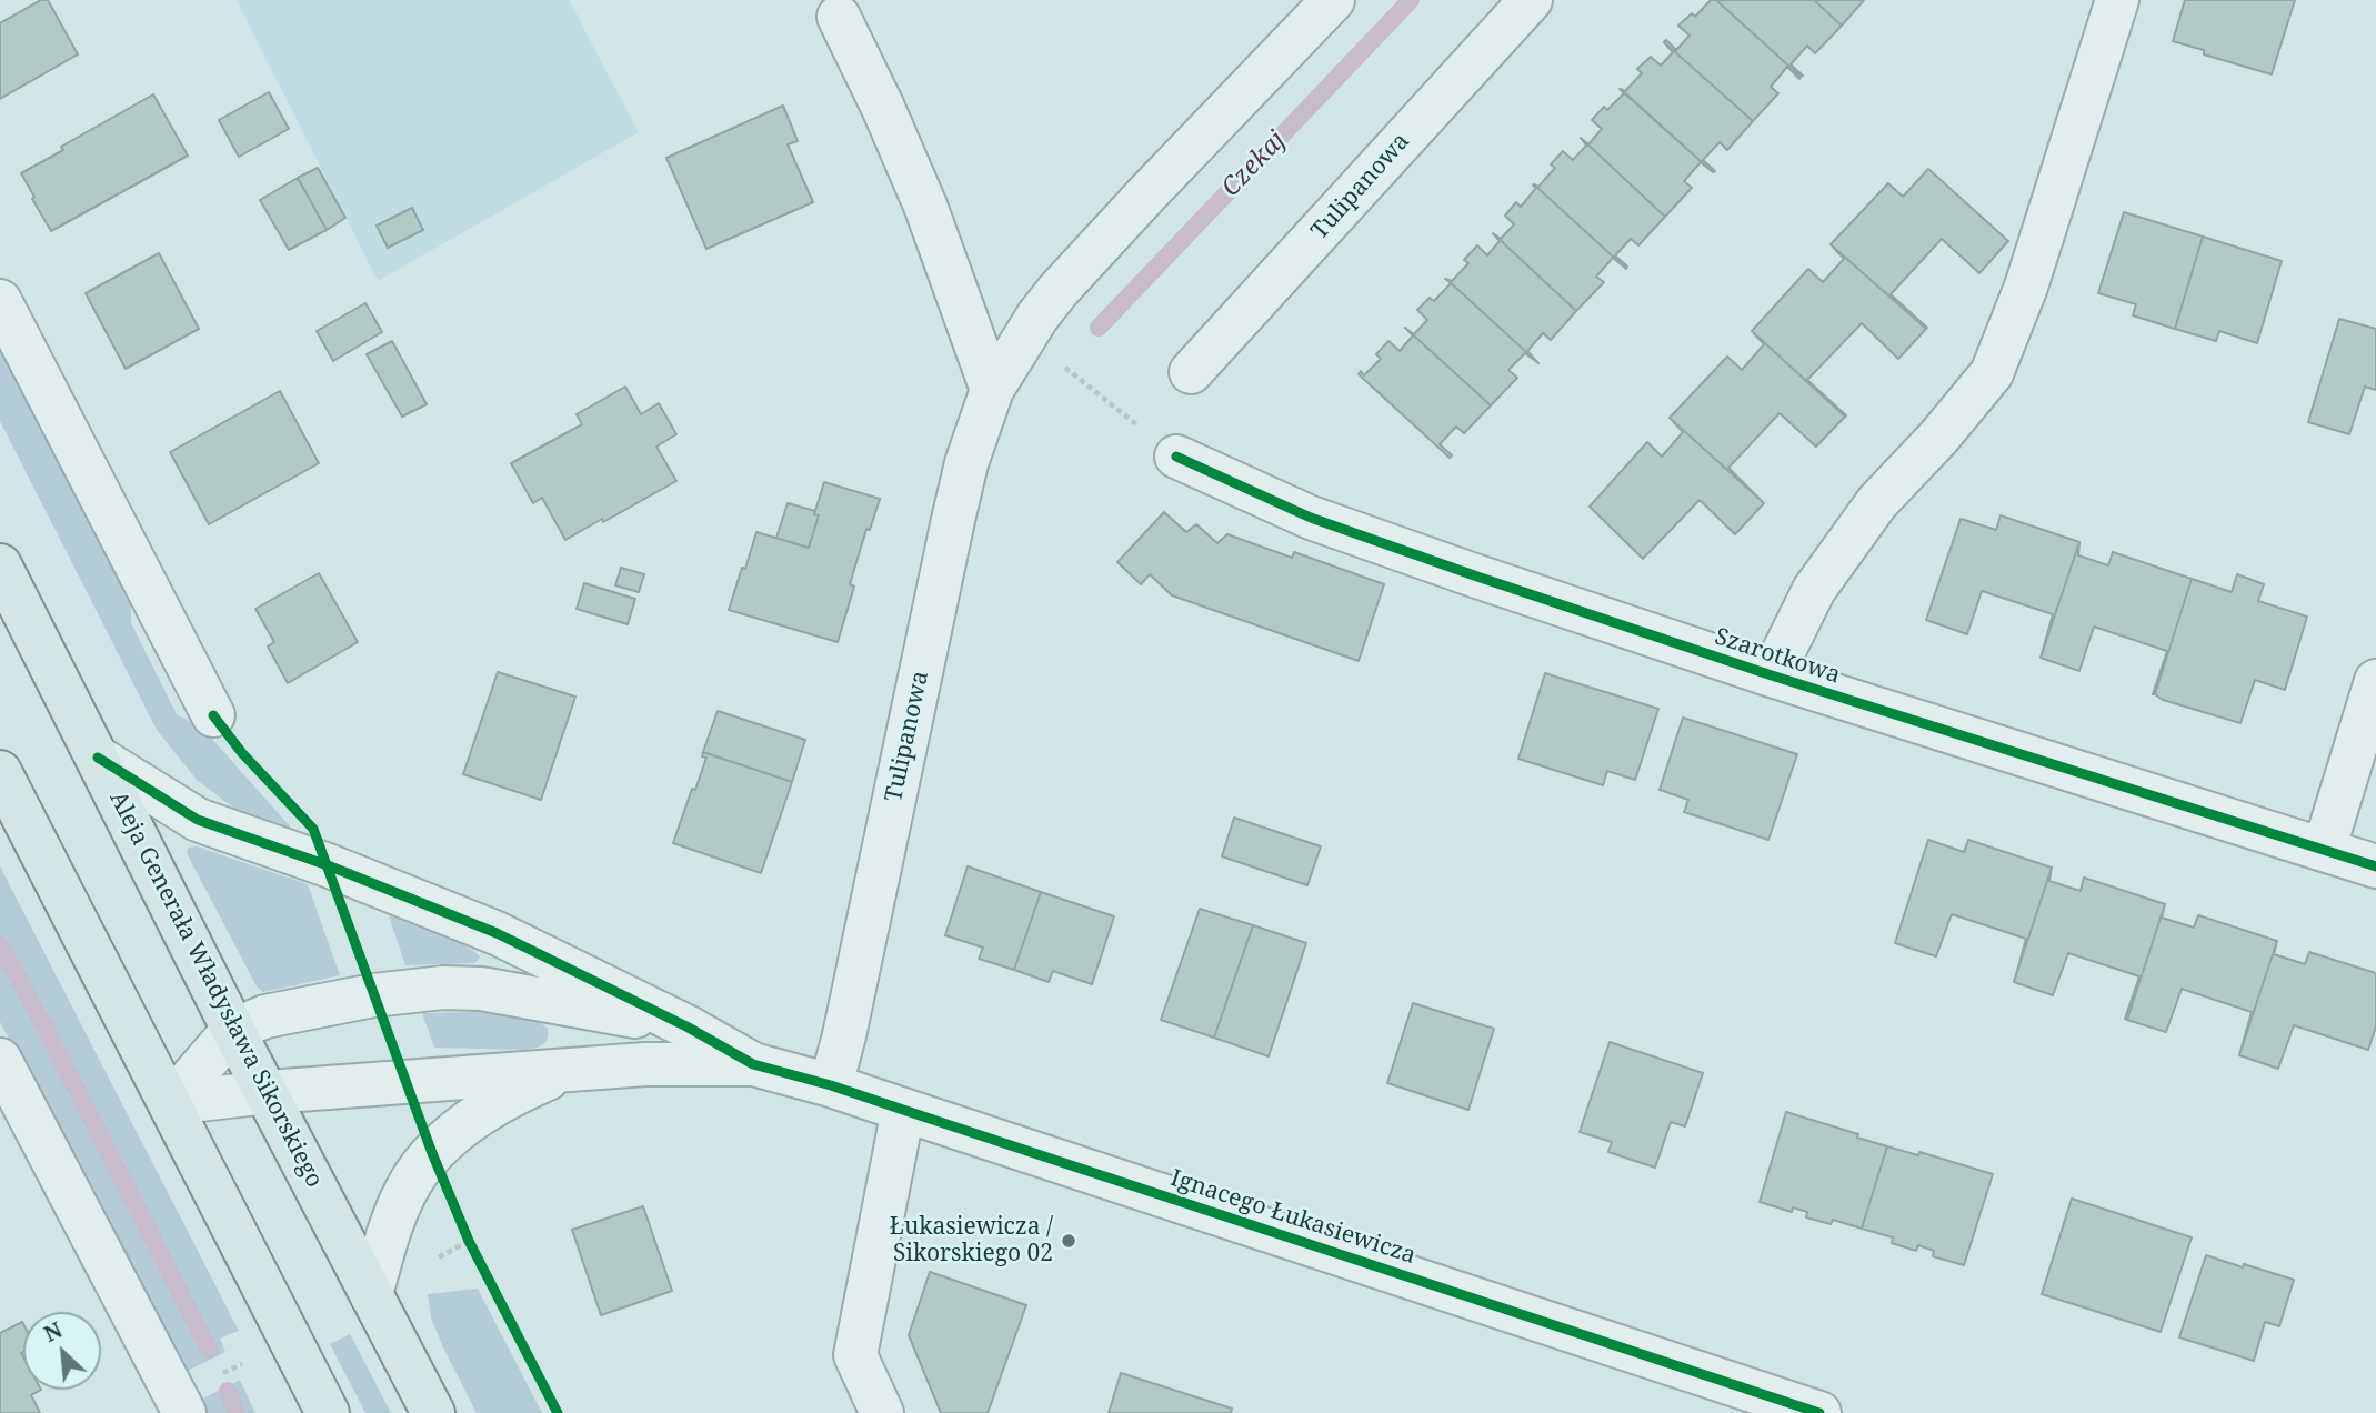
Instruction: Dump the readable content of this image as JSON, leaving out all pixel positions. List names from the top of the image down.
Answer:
{
  "streets": {
    "main road": ["Aleja Generała Władysława Sikorskiego"],
    "street": ["Tulipanowa", "Szarotkowa", "Ignacego Łukasiewicza"]
  },
  "crossings": [
    ["Tulipanowa", "Ignacego Łukasiewicza"]
  ],
  "water": ["Czekaj"],
  "places": ["Łukasiewicza / Sikorskiego 02"],
  "north": "top left"
}
